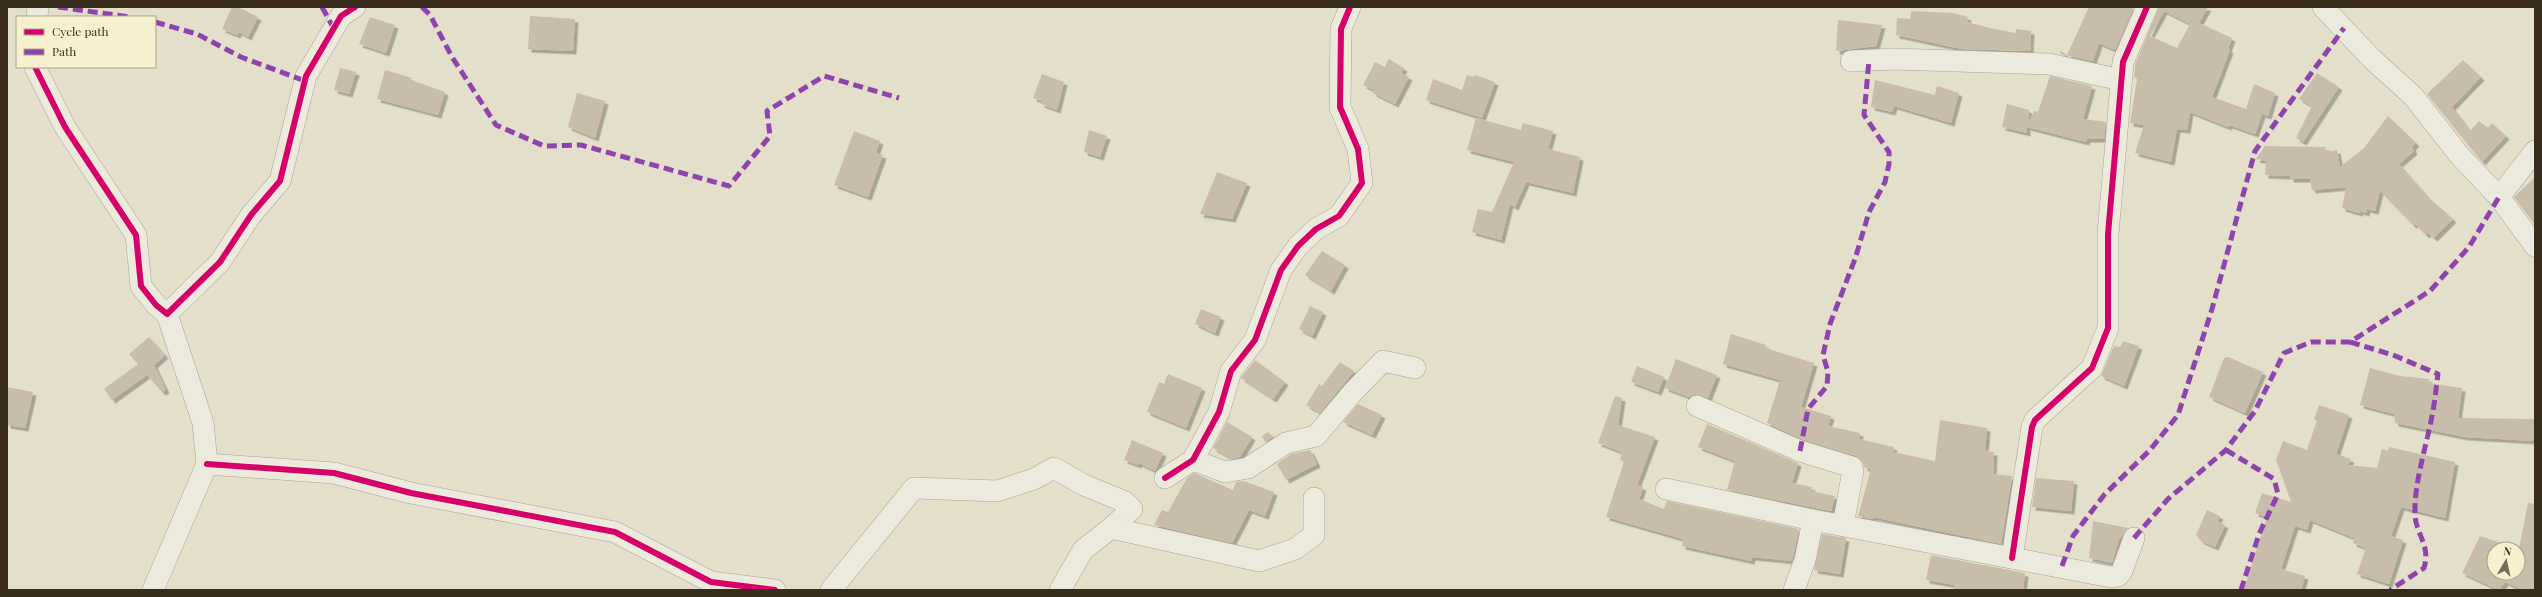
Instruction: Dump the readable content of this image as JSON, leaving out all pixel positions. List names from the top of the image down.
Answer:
{
  "legend": ["Cycle path", "Path"],
  "north": "top"
}
